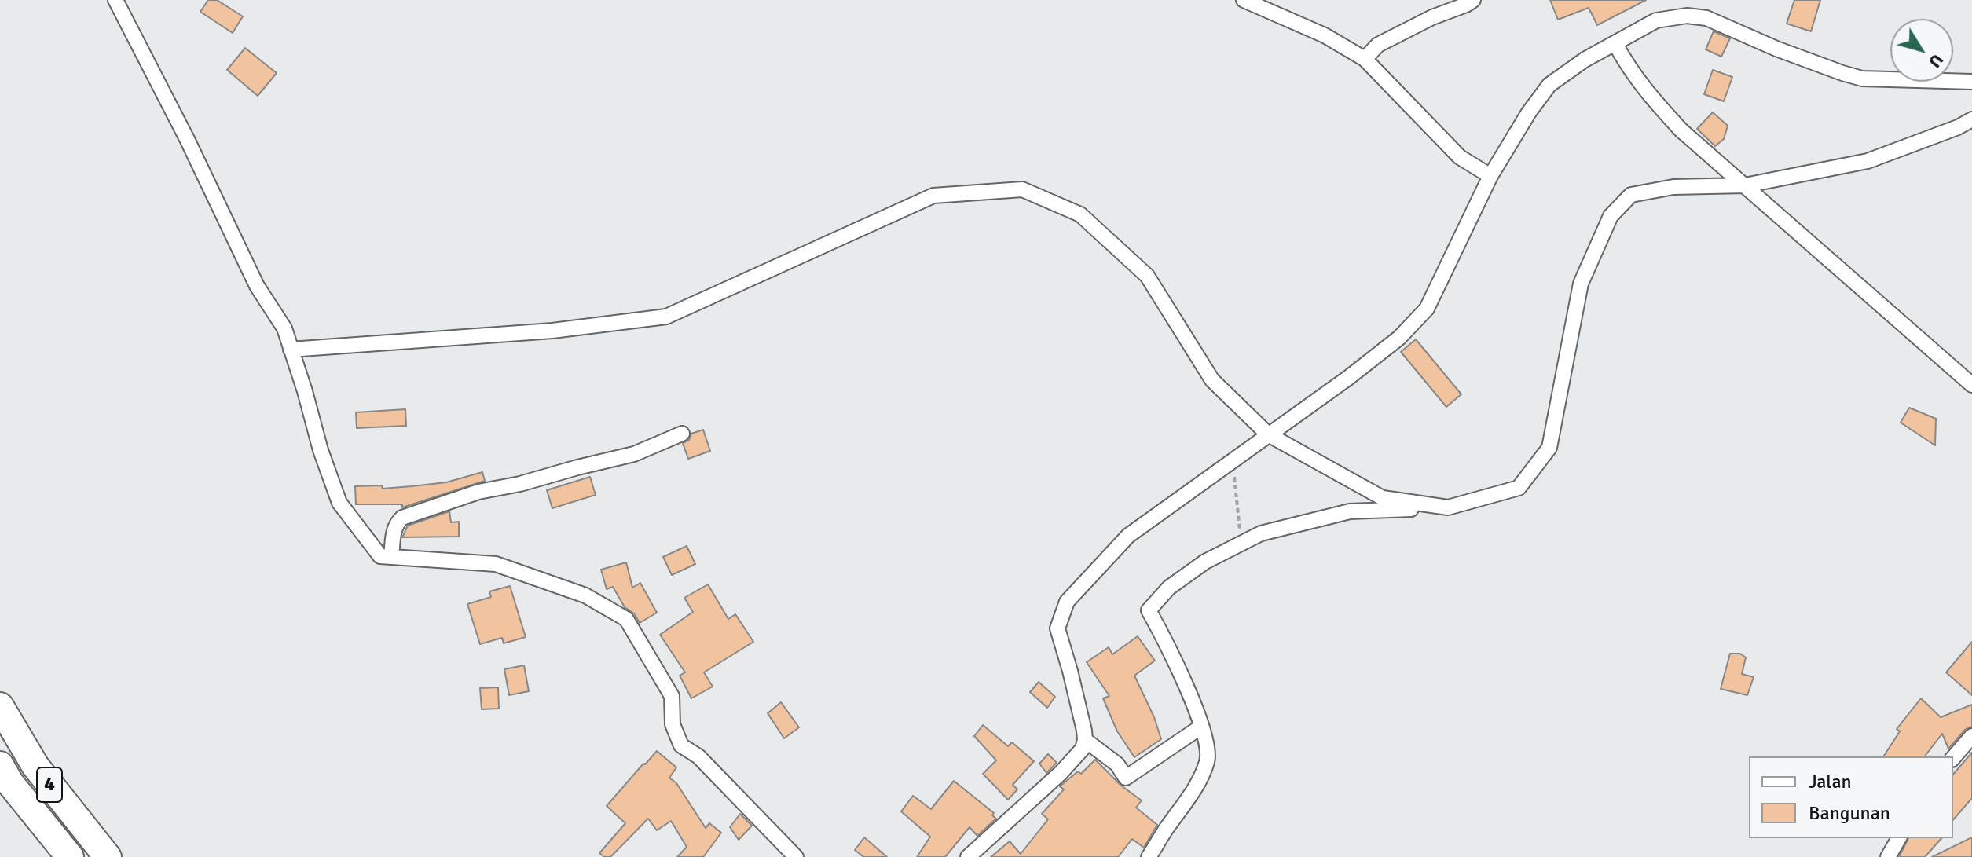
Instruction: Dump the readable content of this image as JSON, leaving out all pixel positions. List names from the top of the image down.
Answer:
{
  "streets": {
    "highway": ["4"]
  },
  "legend": ["Jalan", "Bangunan"],
  "north": "bottom right"
}
